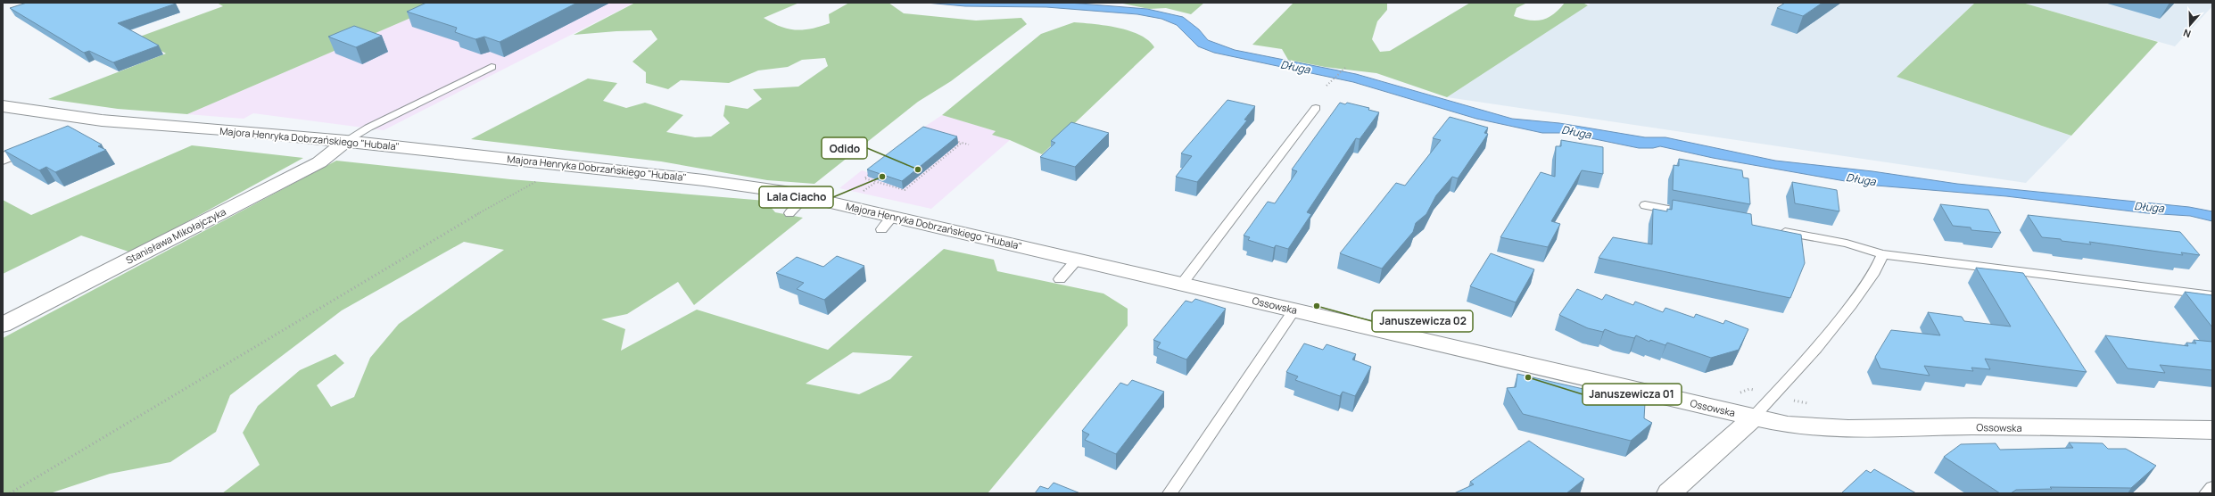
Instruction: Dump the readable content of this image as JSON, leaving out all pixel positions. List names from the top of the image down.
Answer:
{
  "streets": {
    "street": ["Majora Henryka Dobrzańskiego \"Hubala\"", "Stanisława Mikołajczyka", "Ossowska"]
  },
  "crossings": [
    ["Majora Henryka Dobrzańskiego \"Hubala\"", "Stanisława Mikołajczyka"],
    ["Majora Henryka Dobrzańskiego \"Hubala\"", "Ossowska"]
  ],
  "water": ["Długa"],
  "places": [
    "Odido",
    "Lala Ciacho",
    "Januszewicza 02",
    "Januszewicza 01"
  ],
  "north": "bottom"
}
